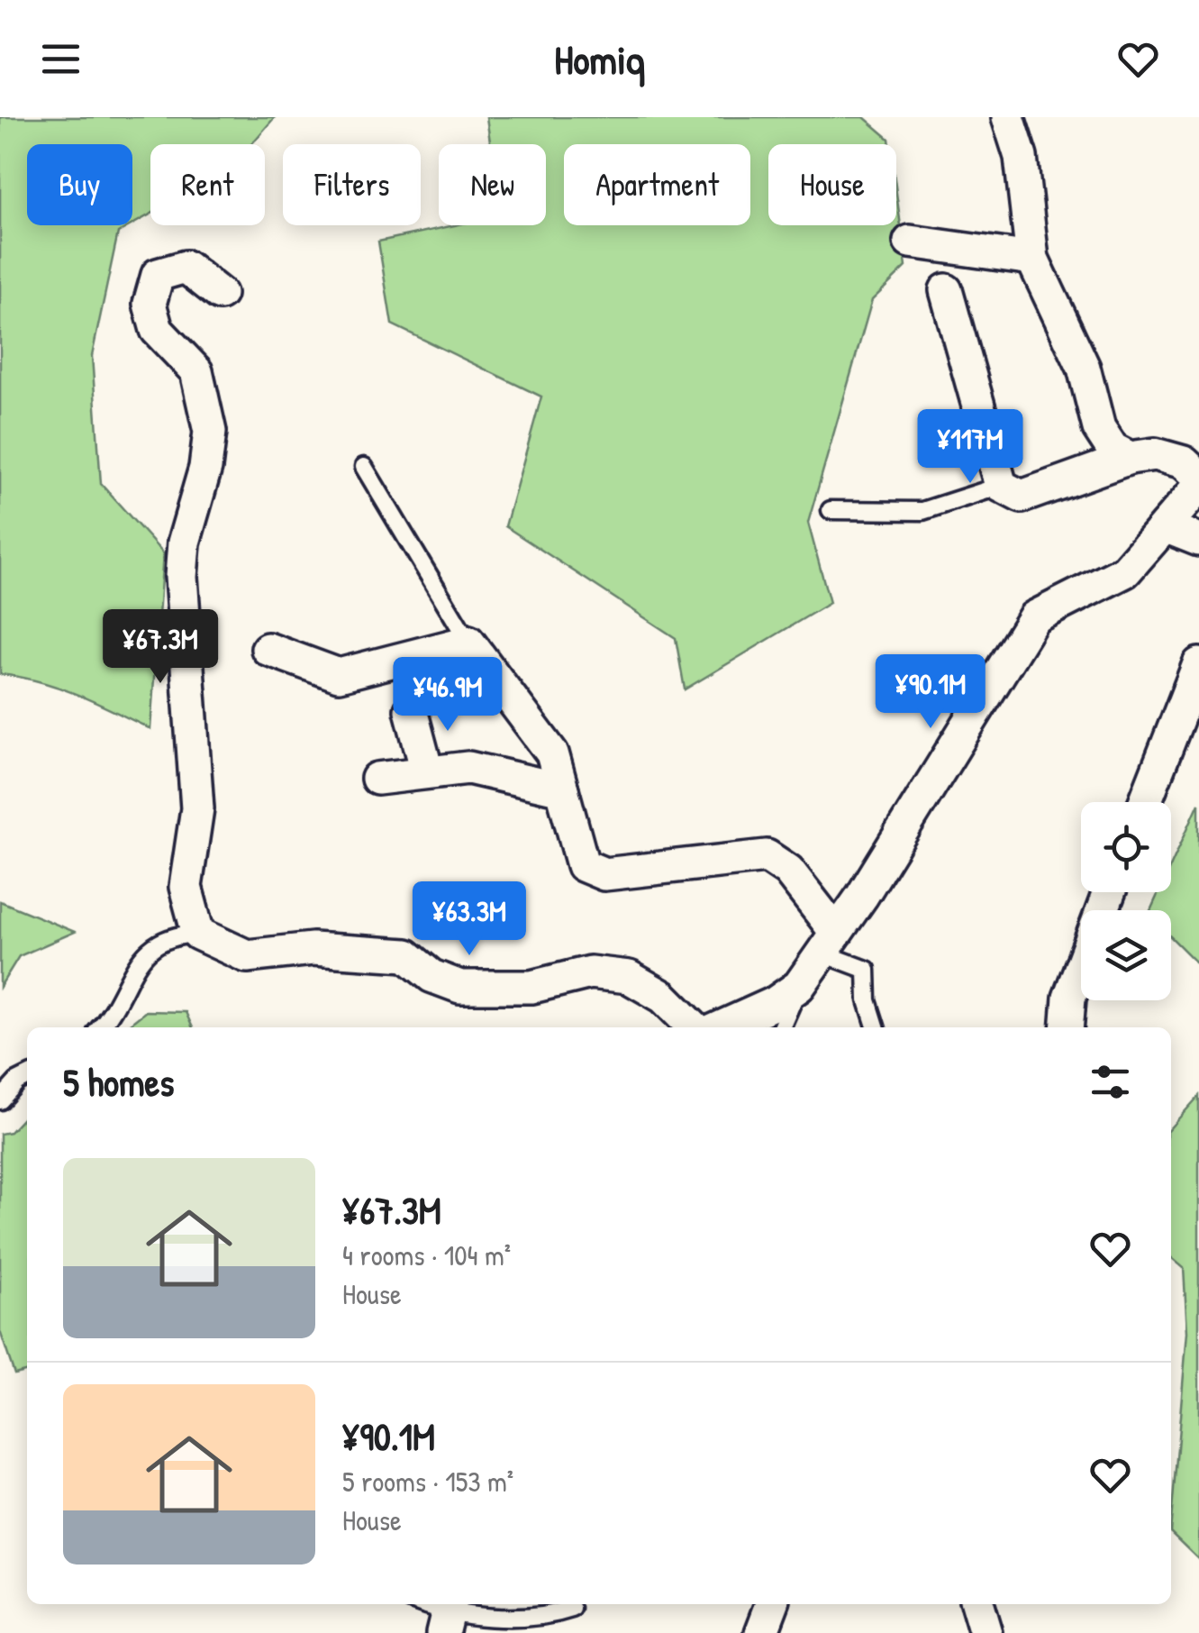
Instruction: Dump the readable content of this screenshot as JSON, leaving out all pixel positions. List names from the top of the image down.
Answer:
{
  "page": {
    "header": "Homiq",
    "chip": [
      "Buy",
      "Rent",
      "Filters",
      "New",
      "Apartment",
      "House"
    ],
    "price": [
      "¥117M",
      "¥67.3M",
      "¥90.1M",
      "¥46.9M",
      "¥63.3M"
    ],
    "heading": "5 homes",
    "list": [
      {
        "name": "¥67.3M",
        "note": "4 rooms · 104 m² · House"
      },
      {
        "name": "¥90.1M",
        "note": "5 rooms · 153 m² · House"
      }
    ]
  }
}
